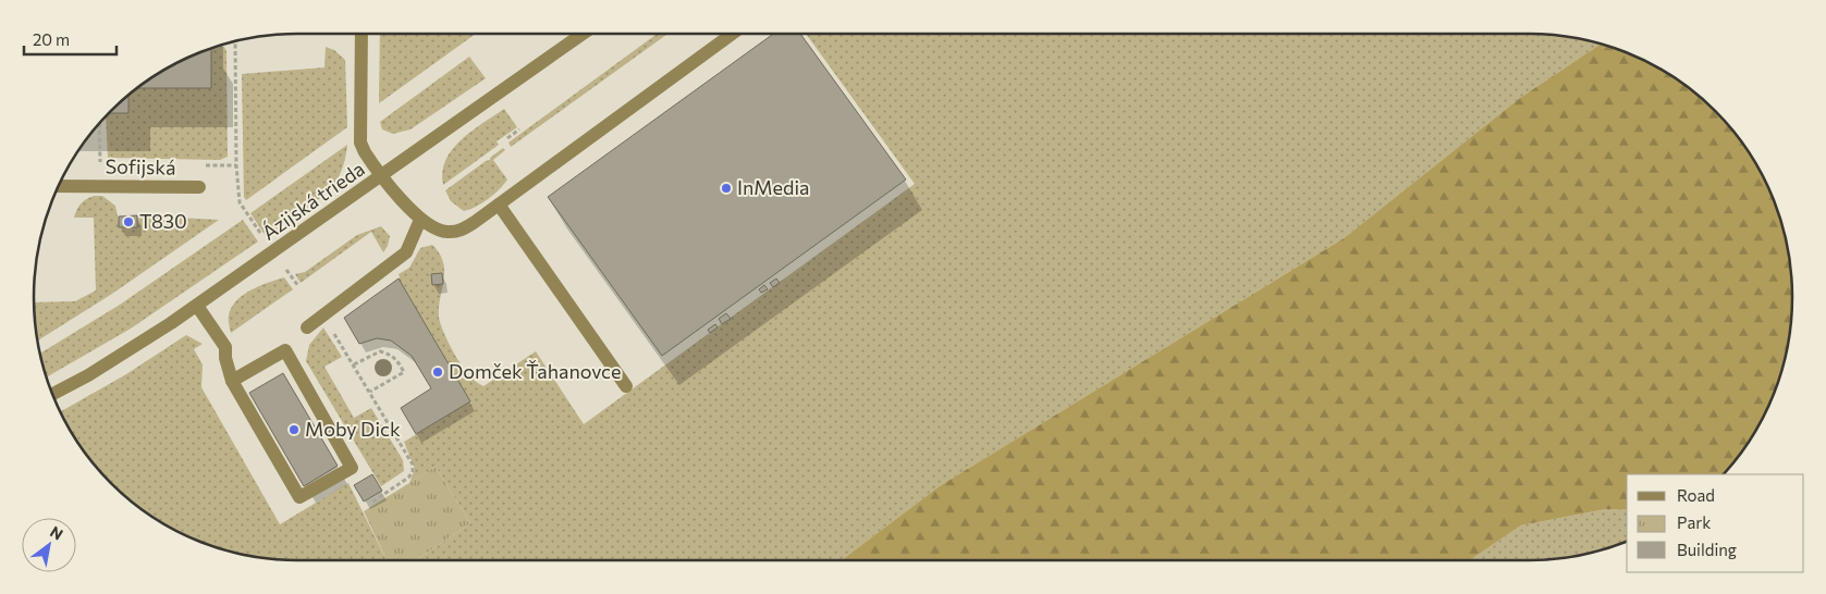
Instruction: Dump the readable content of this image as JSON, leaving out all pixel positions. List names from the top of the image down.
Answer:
{
  "streets": {
    "street": ["Sofijská", "Ázijská trieda"]
  },
  "places": [
    "InMedia",
    "T830",
    "Domček Ťahanovce",
    "Moby Dick"
  ],
  "legend": ["Road", "Park", "Building"],
  "scale_bar": "20 m",
  "north": "top right"
}
